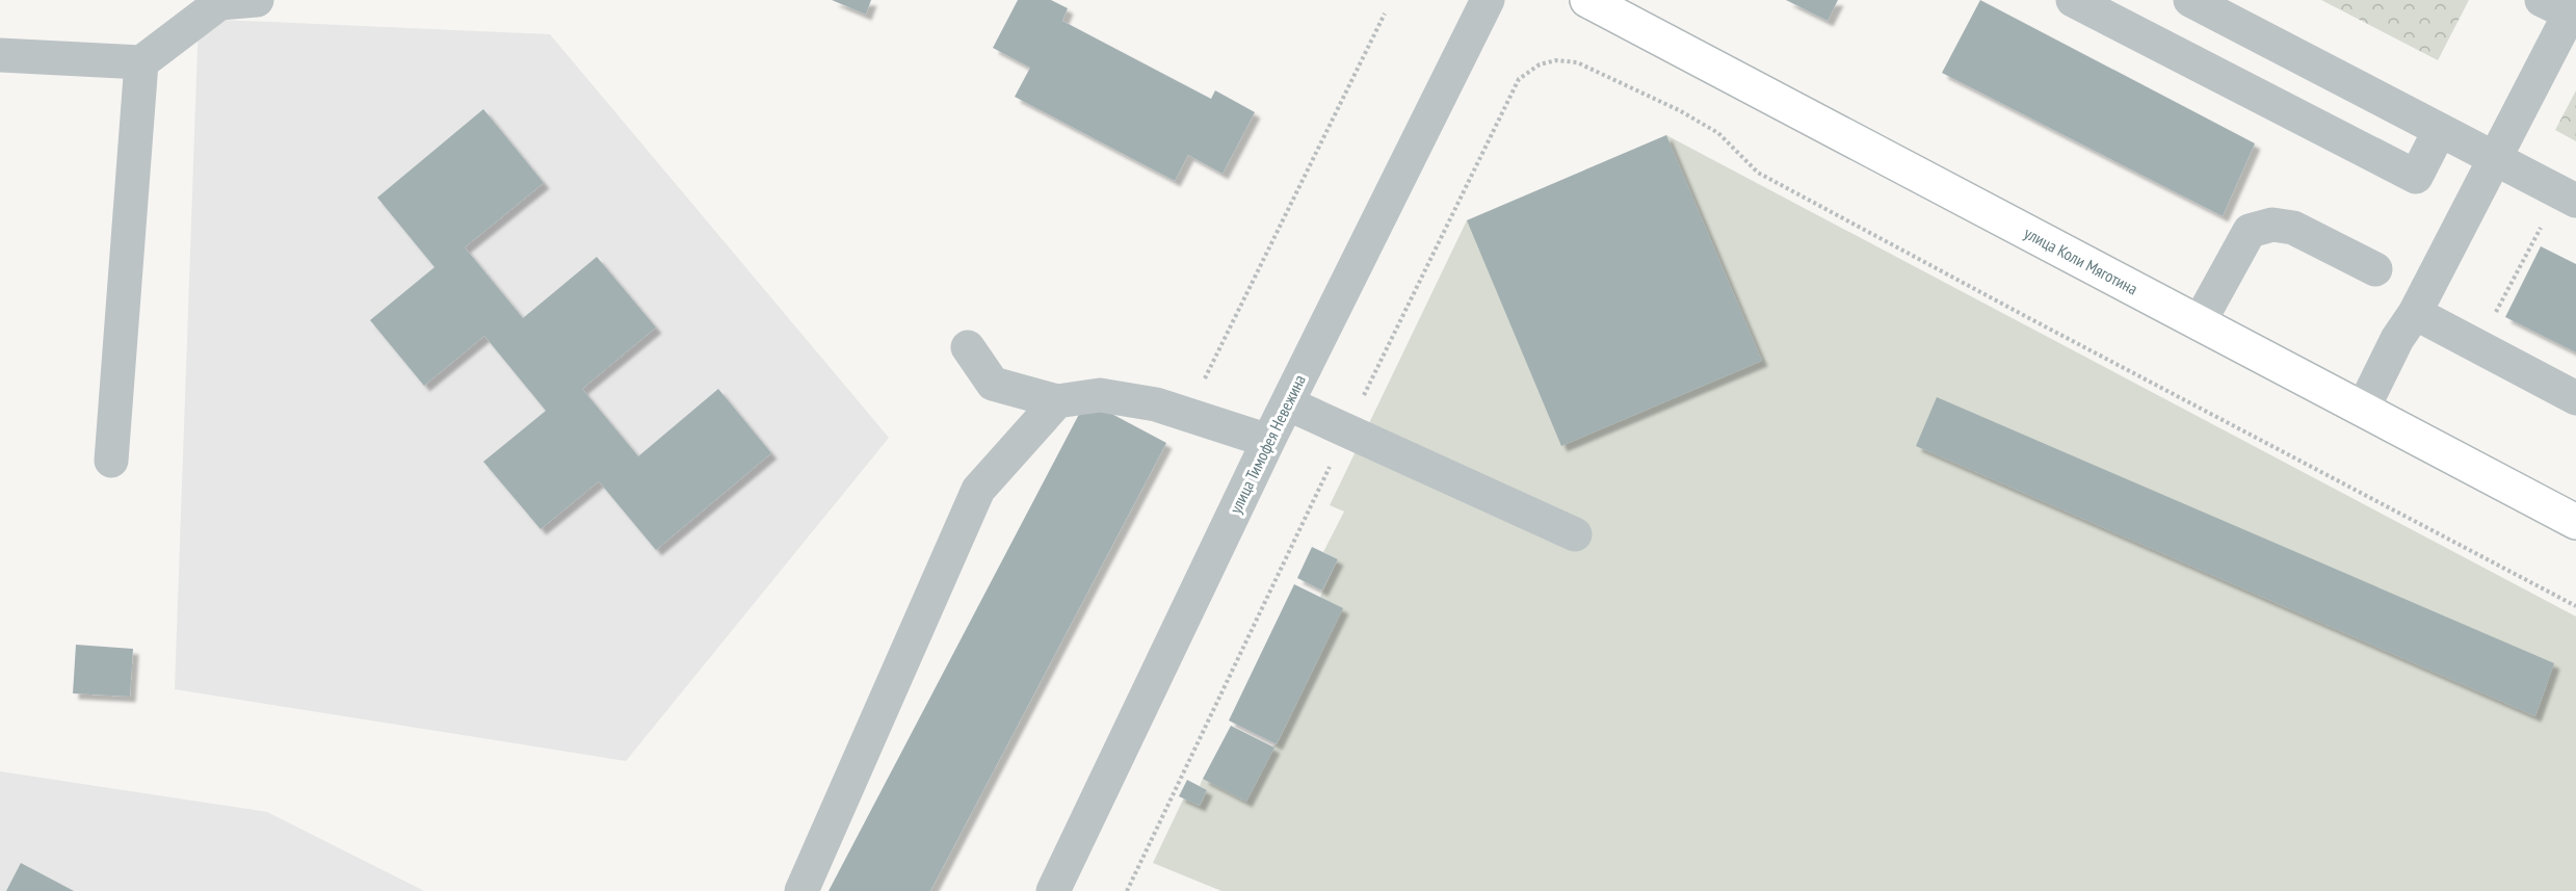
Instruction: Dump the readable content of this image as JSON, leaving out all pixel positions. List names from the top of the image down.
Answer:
{
  "streets": {
    "main road": ["улица Коли Мяготина"],
    "street": ["улица Тимофея Невежина"]
  }
}
